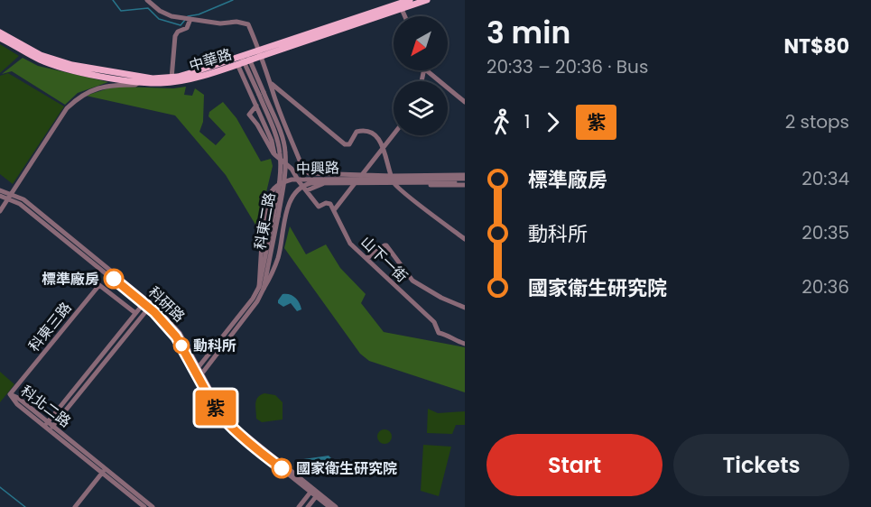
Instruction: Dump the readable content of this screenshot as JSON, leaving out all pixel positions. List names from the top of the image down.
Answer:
{
  "streets": {
    "main road": ["中華路"],
    "street": [
      "中興路",
      "科東二路",
      "山下一街",
      "科研路",
      "科東三路",
      "科北二路"
    ]
  },
  "crossings": [
    ["中華路", "中興路"],
    ["中華路", "科東二路"],
    ["中興路", "科東二路"],
    ["科東二路", "科研路"],
    ["科東三路", "科北二路"]
  ],
  "places": ["標準廠房", "動科所", "國家衛生研究院"],
  "lines": ["bus line 紫"],
  "north": "bottom left",
  "page": {
    "on_map": "紫",
    "heading": ["3 min", "20:33 – 20:36 · Bus", "NT$80"],
    "legs": ["1", "紫", "2 stops"],
    "list": [
      {
        "name": "標準廠房",
        "value": "20:34"
      },
      {
        "name": "動科所",
        "value": "20:35"
      },
      {
        "name": "國家衛生研究院",
        "value": "20:36"
      }
    ],
    "buttons": ["Start", "Tickets"]
  }
}
